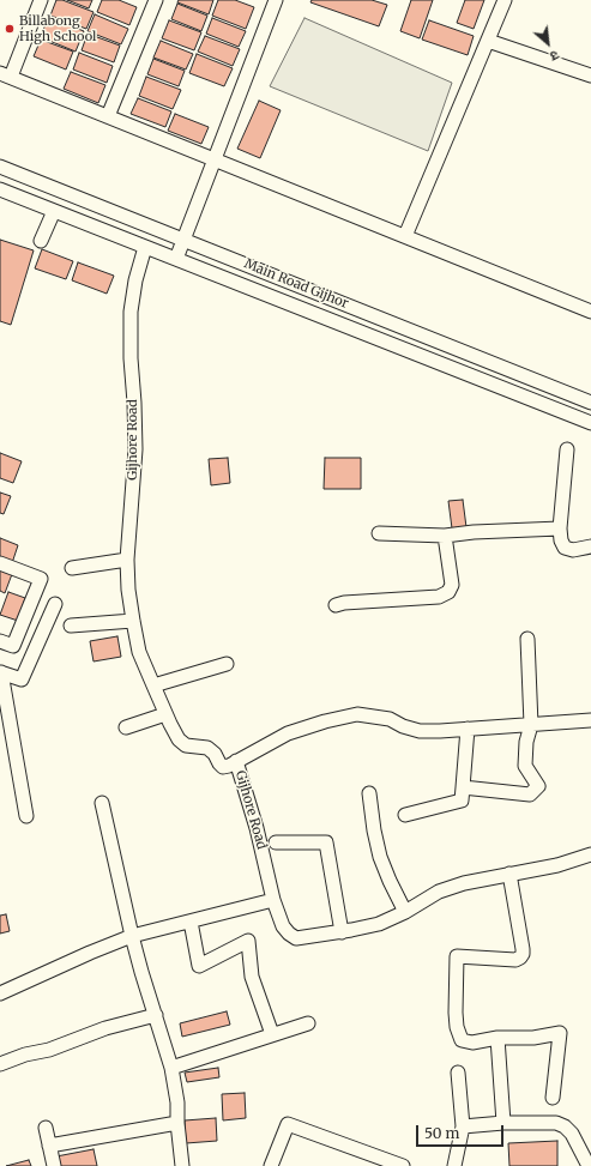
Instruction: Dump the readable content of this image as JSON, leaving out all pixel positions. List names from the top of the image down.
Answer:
{
  "streets": {
    "street": ["Main Road Gijhor", "Gijhore Road"]
  },
  "crossings": [
    ["Main Road Gijhor", "Gijhore Road"]
  ],
  "places": ["Billabong High School"],
  "scale_bar": "50 m",
  "north": "bottom right"
}
